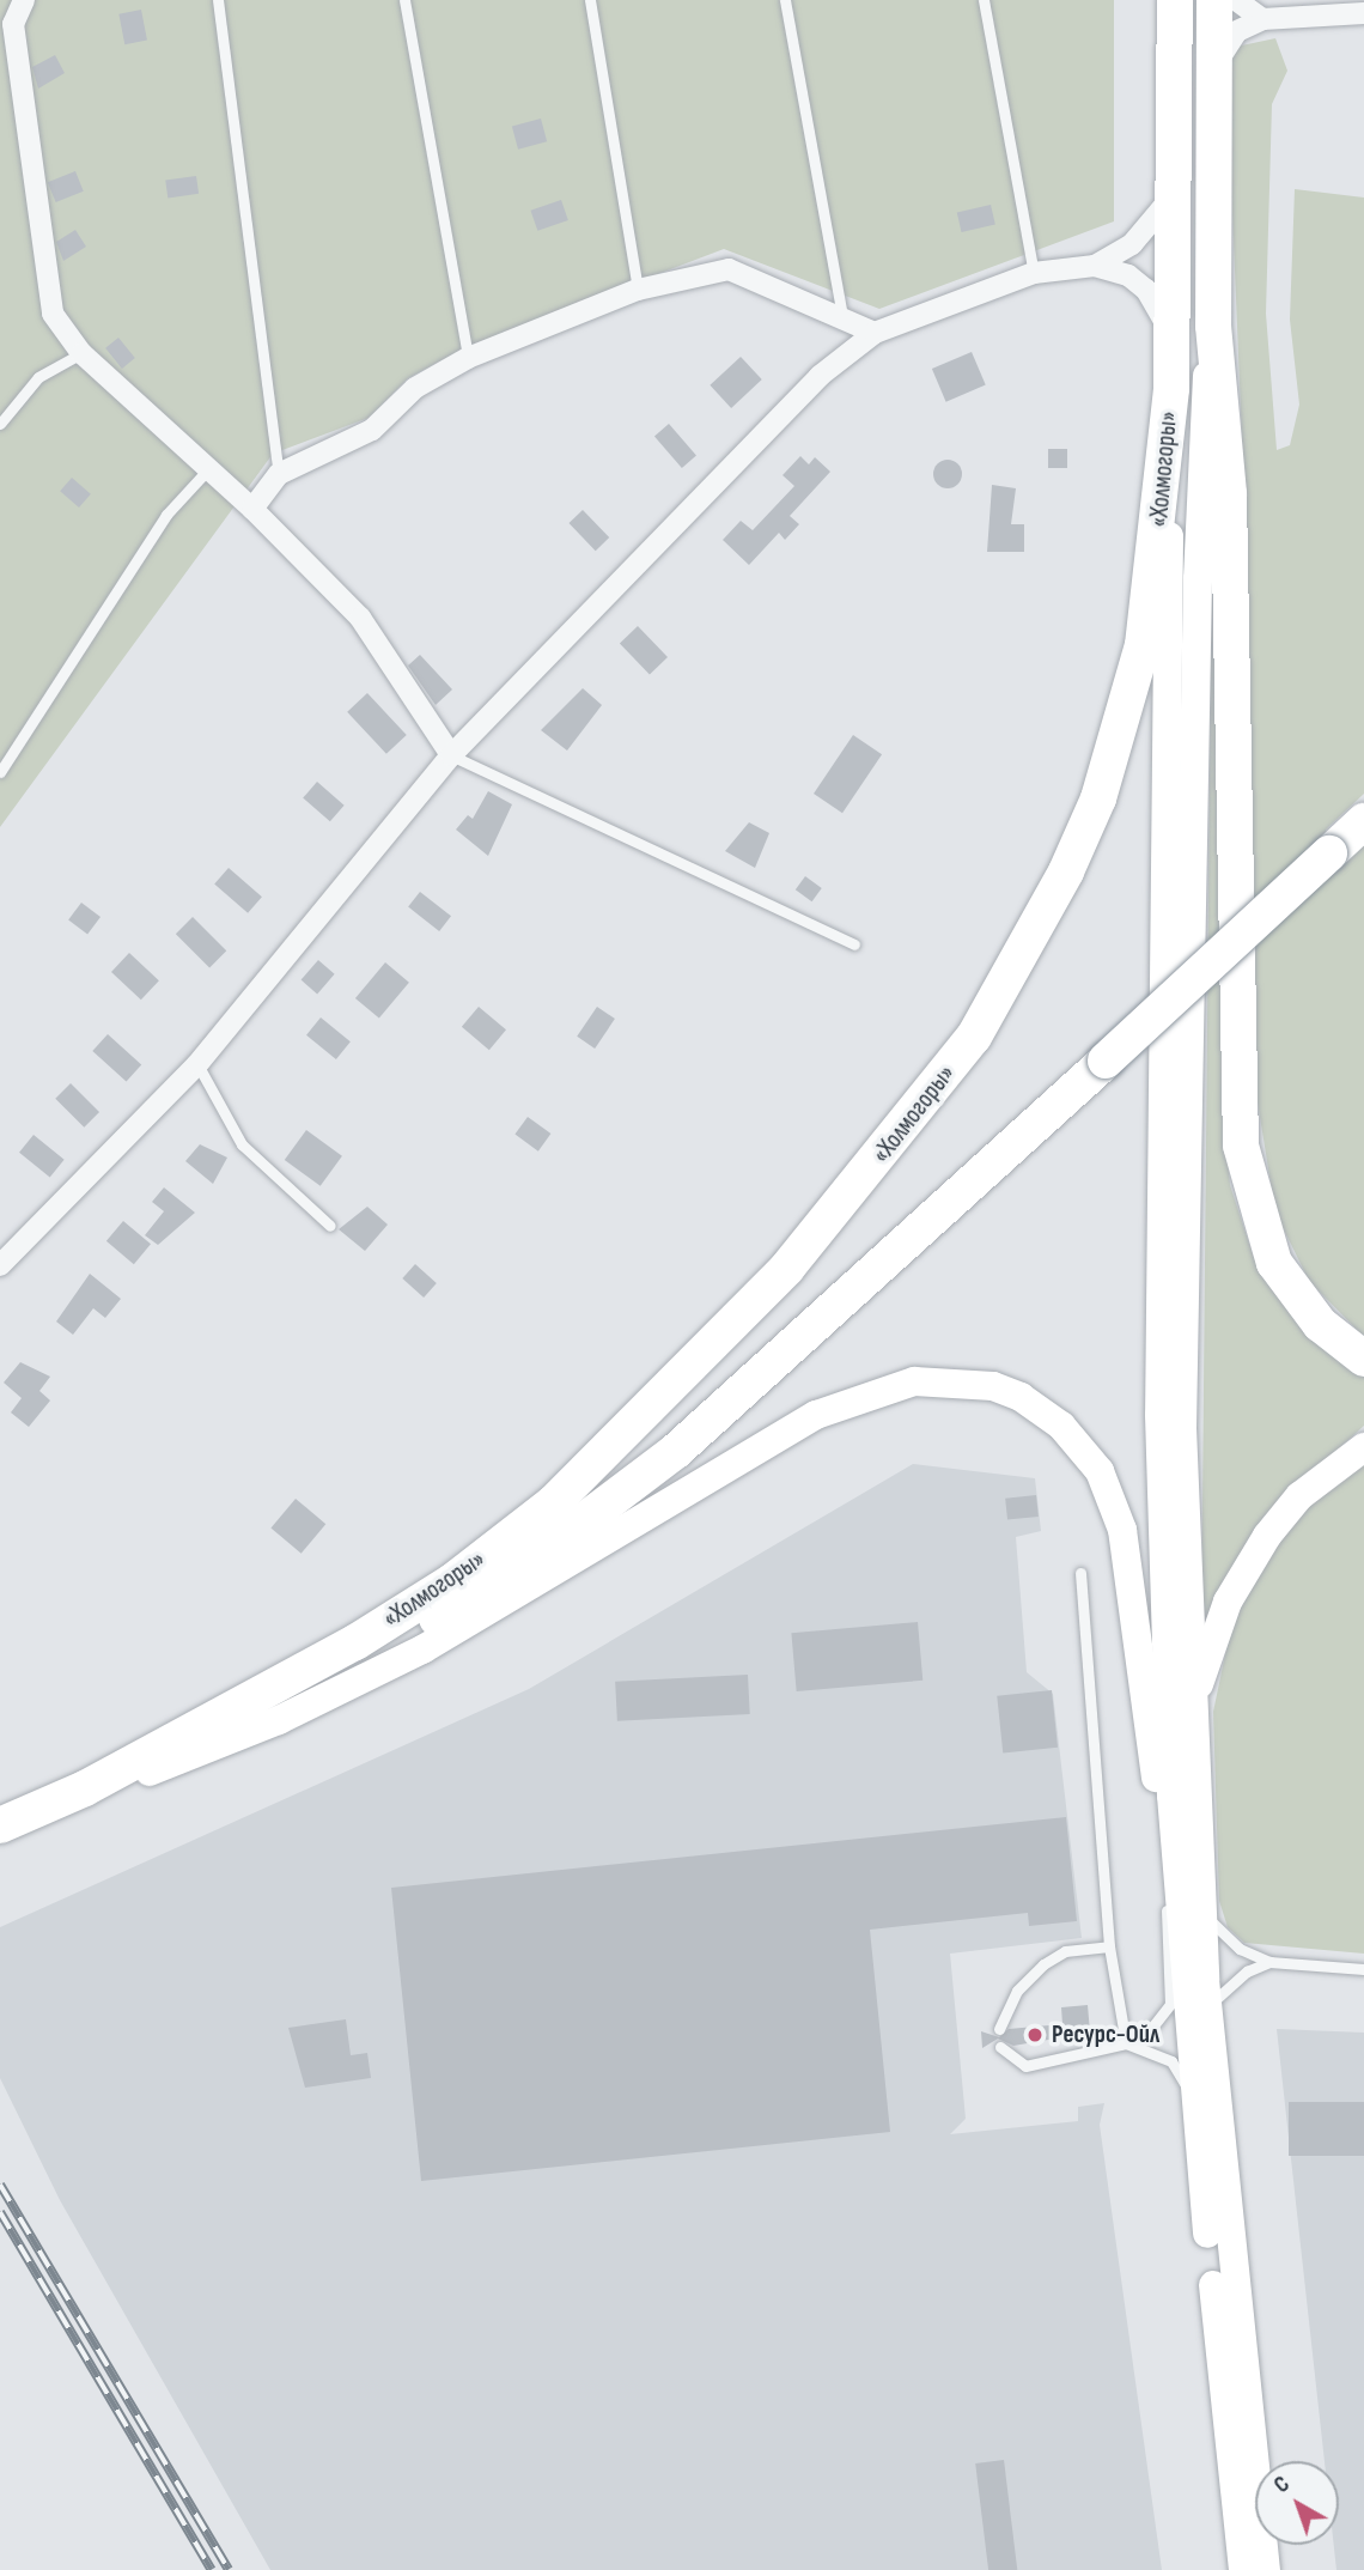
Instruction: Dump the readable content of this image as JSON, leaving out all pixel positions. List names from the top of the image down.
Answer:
{
  "streets": {
    "highway": ["«Холмогоры»"]
  },
  "places": ["Ресурс-Ойл"],
  "north": "top left"
}
